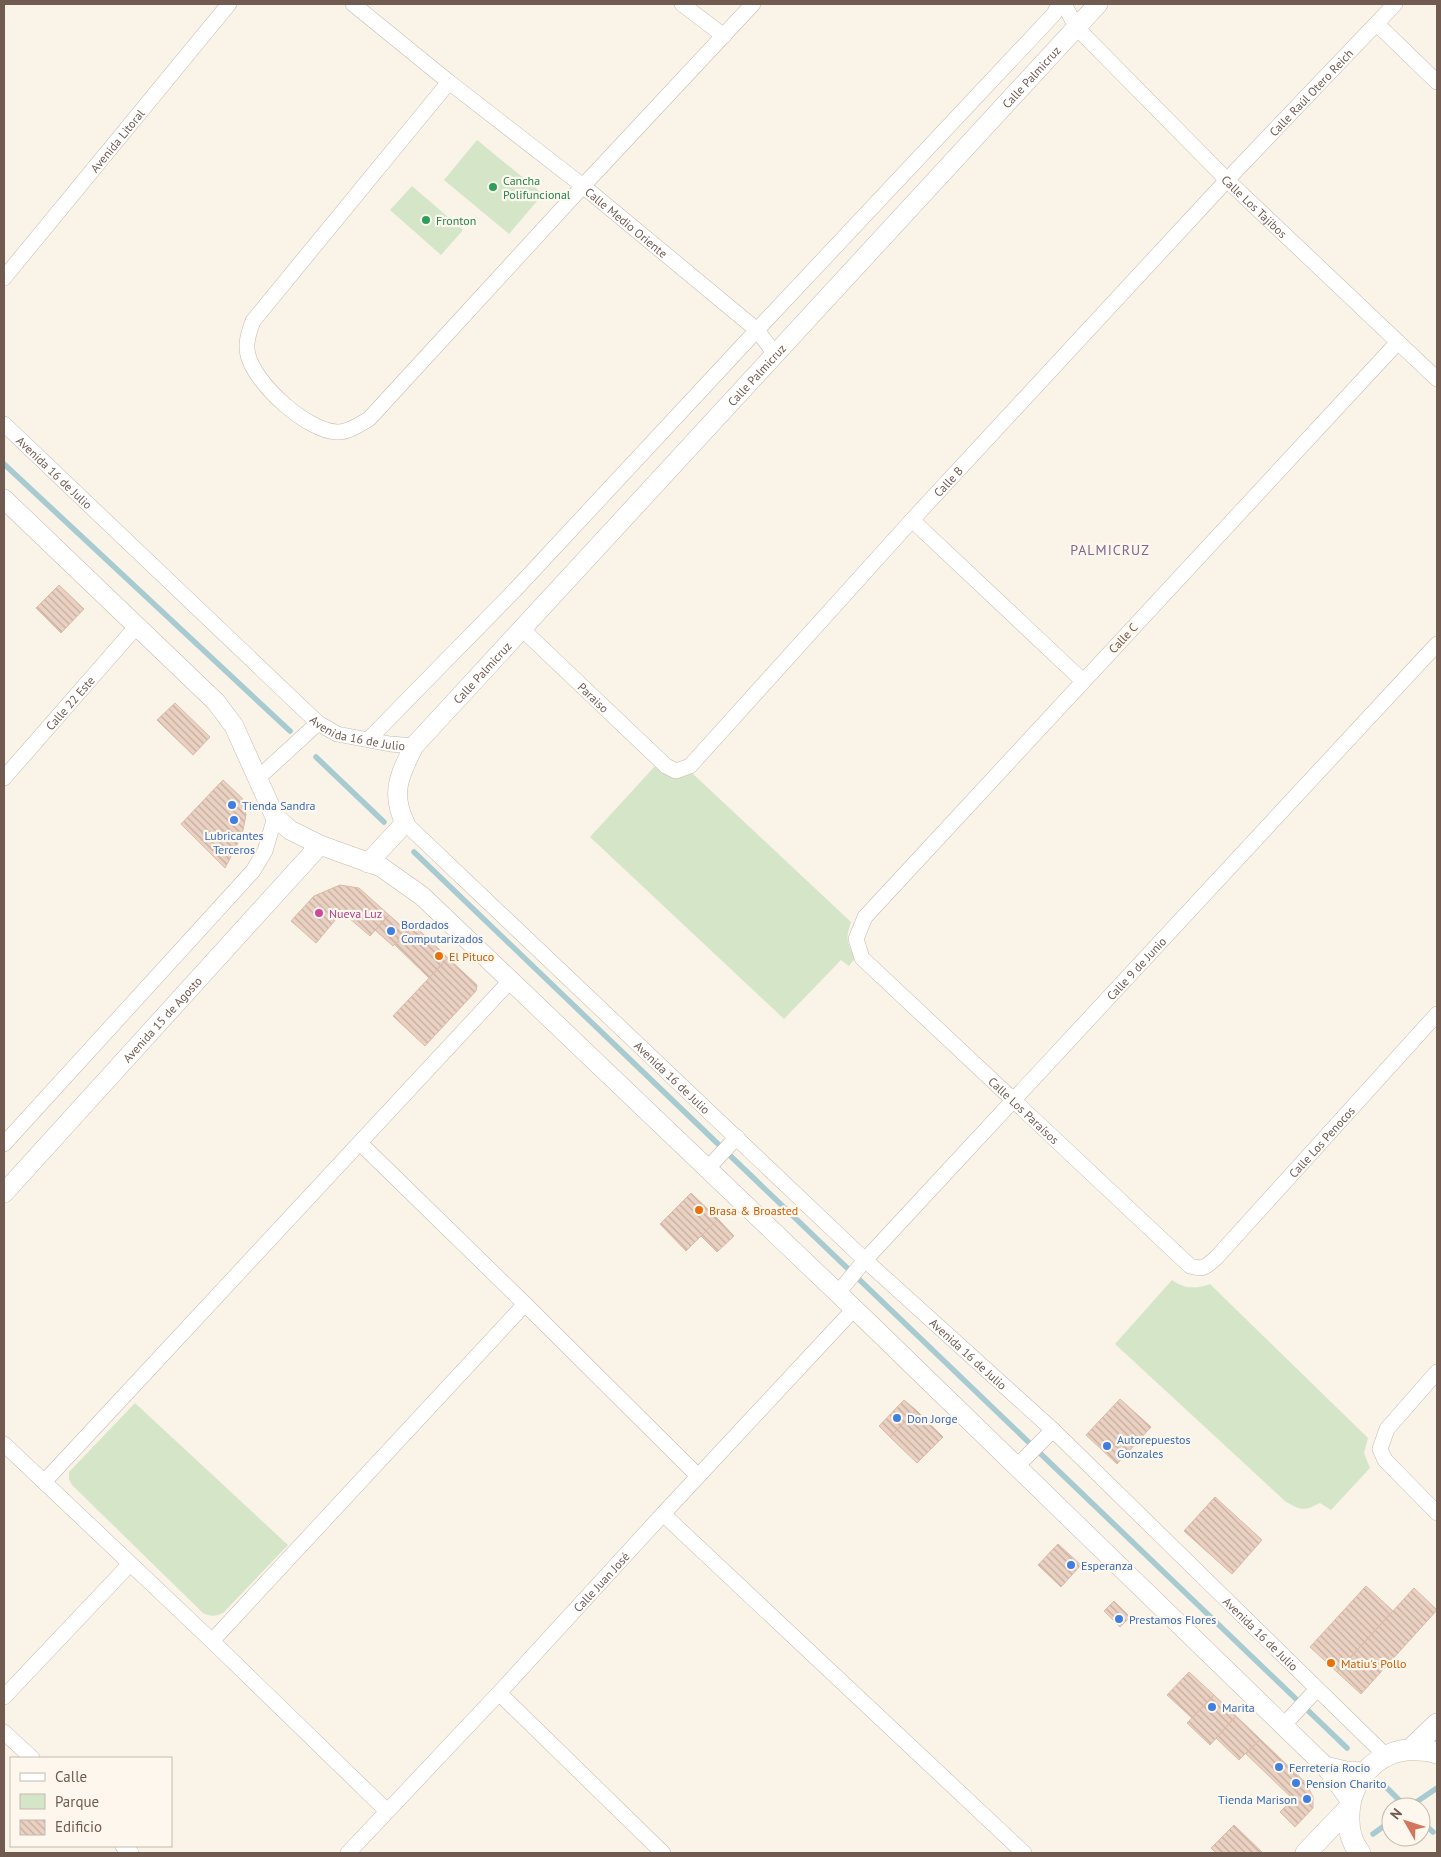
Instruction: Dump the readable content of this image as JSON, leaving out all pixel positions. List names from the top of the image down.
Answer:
{
  "streets": {
    "street": [
      "Calle Palmicruz",
      "Calle Raúl Otero Reich",
      "Avenida Litoral",
      "Calle Los Tajibos",
      "Calle Medio Oriente",
      "Avenida 16 de Julio",
      "Calle B",
      "Calle C",
      "Paraiso",
      "Calle 22 Este",
      "Calle 9 de Junio",
      "Avenida 15 de Agosto",
      "Calle Los Paraísos",
      "Calle Los Penocos",
      "Calle Juan José"
    ]
  },
  "crossings": [
    ["Calle Palmicruz", "Calle Los Tajibos"],
    ["Calle Palmicruz", "Calle Medio Oriente"],
    ["Calle Palmicruz", "Avenida 16 de Julio"],
    ["Calle Palmicruz", "Paraiso"],
    ["Calle Raúl Otero Reich", "Calle Los Tajibos"],
    ["Calle Raúl Otero Reich", "Calle B"],
    ["Calle Los Tajibos", "Calle B"],
    ["Calle Los Tajibos", "Calle C"],
    ["Avenida 16 de Julio", "Calle 9 de Junio"],
    ["Calle B", "Paraiso"],
    ["Calle C", "Calle Los Paraísos"],
    ["Calle 9 de Junio", "Calle Los Paraísos"],
    ["Calle Los Paraísos", "Calle Los Penocos"]
  ],
  "districts": ["PALMICRUZ"],
  "places": [
    "Cancha Polifuncional",
    "Fronton",
    "Tienda Sandra",
    "Lubricantes Terceros",
    "Nueva Luz",
    "Bordados Computarizados",
    "El Pituco",
    "Brasa & Broasted",
    "Don Jorge",
    "Autorepuestos Gonzales",
    "Esperanza",
    "Prestamos Flores",
    "Matiu's Pollo",
    "Marita",
    "Ferretería Rocio",
    "Pension Charito",
    "Tienda Marison"
  ],
  "legend": ["Calle", "Parque", "Edificio"],
  "north": "top left"
}
